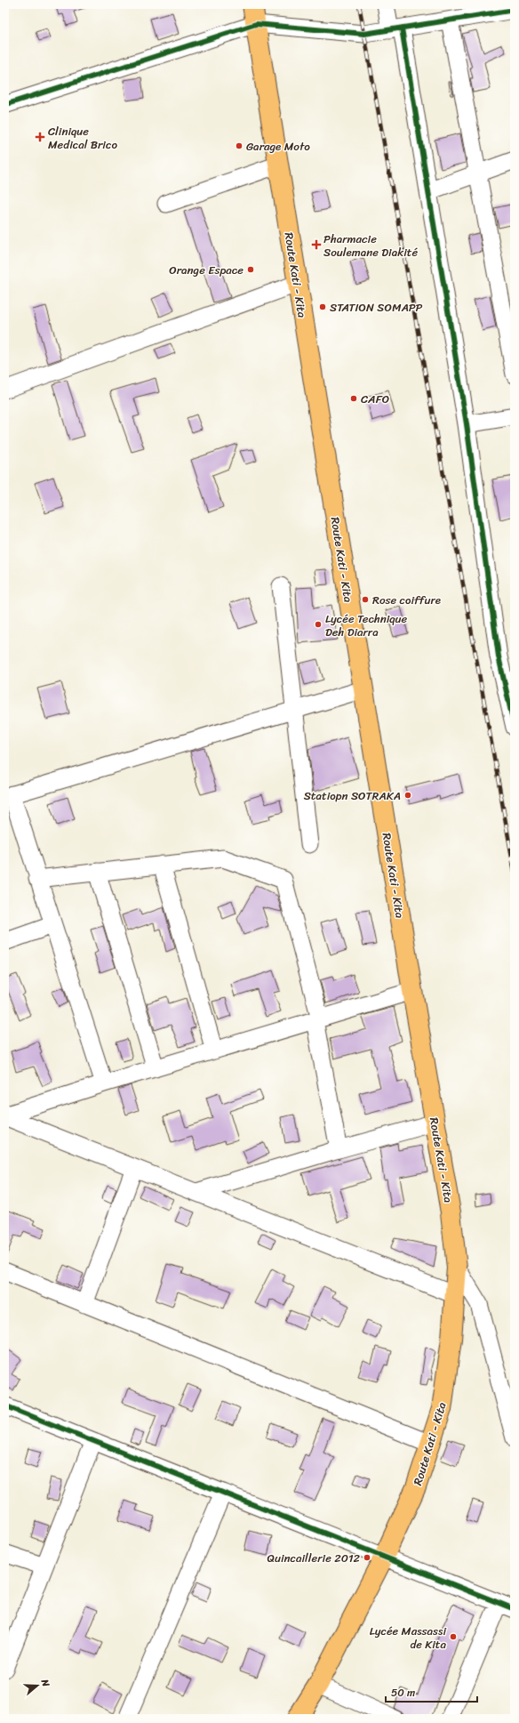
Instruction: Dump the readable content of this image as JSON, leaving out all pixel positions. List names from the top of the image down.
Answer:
{
  "streets": {
    "main road": ["Route Kati - Kita"]
  },
  "places": {
    "health": ["Clinique Medical Brico", "Pharmacie Soulemane Diakité"],
    "other": [
      "Garage Moto",
      "Orange Espace",
      "STATION SOMAPP",
      "CAFO",
      "Rose coiffure",
      "Lycée Technique Deh Diarra",
      "Statiopn SOTRAKA",
      "Quincaillerie 2012",
      "Lycée Massassi de Kita"
    ]
  },
  "scale_bar": "50 m",
  "north": "right"
}
